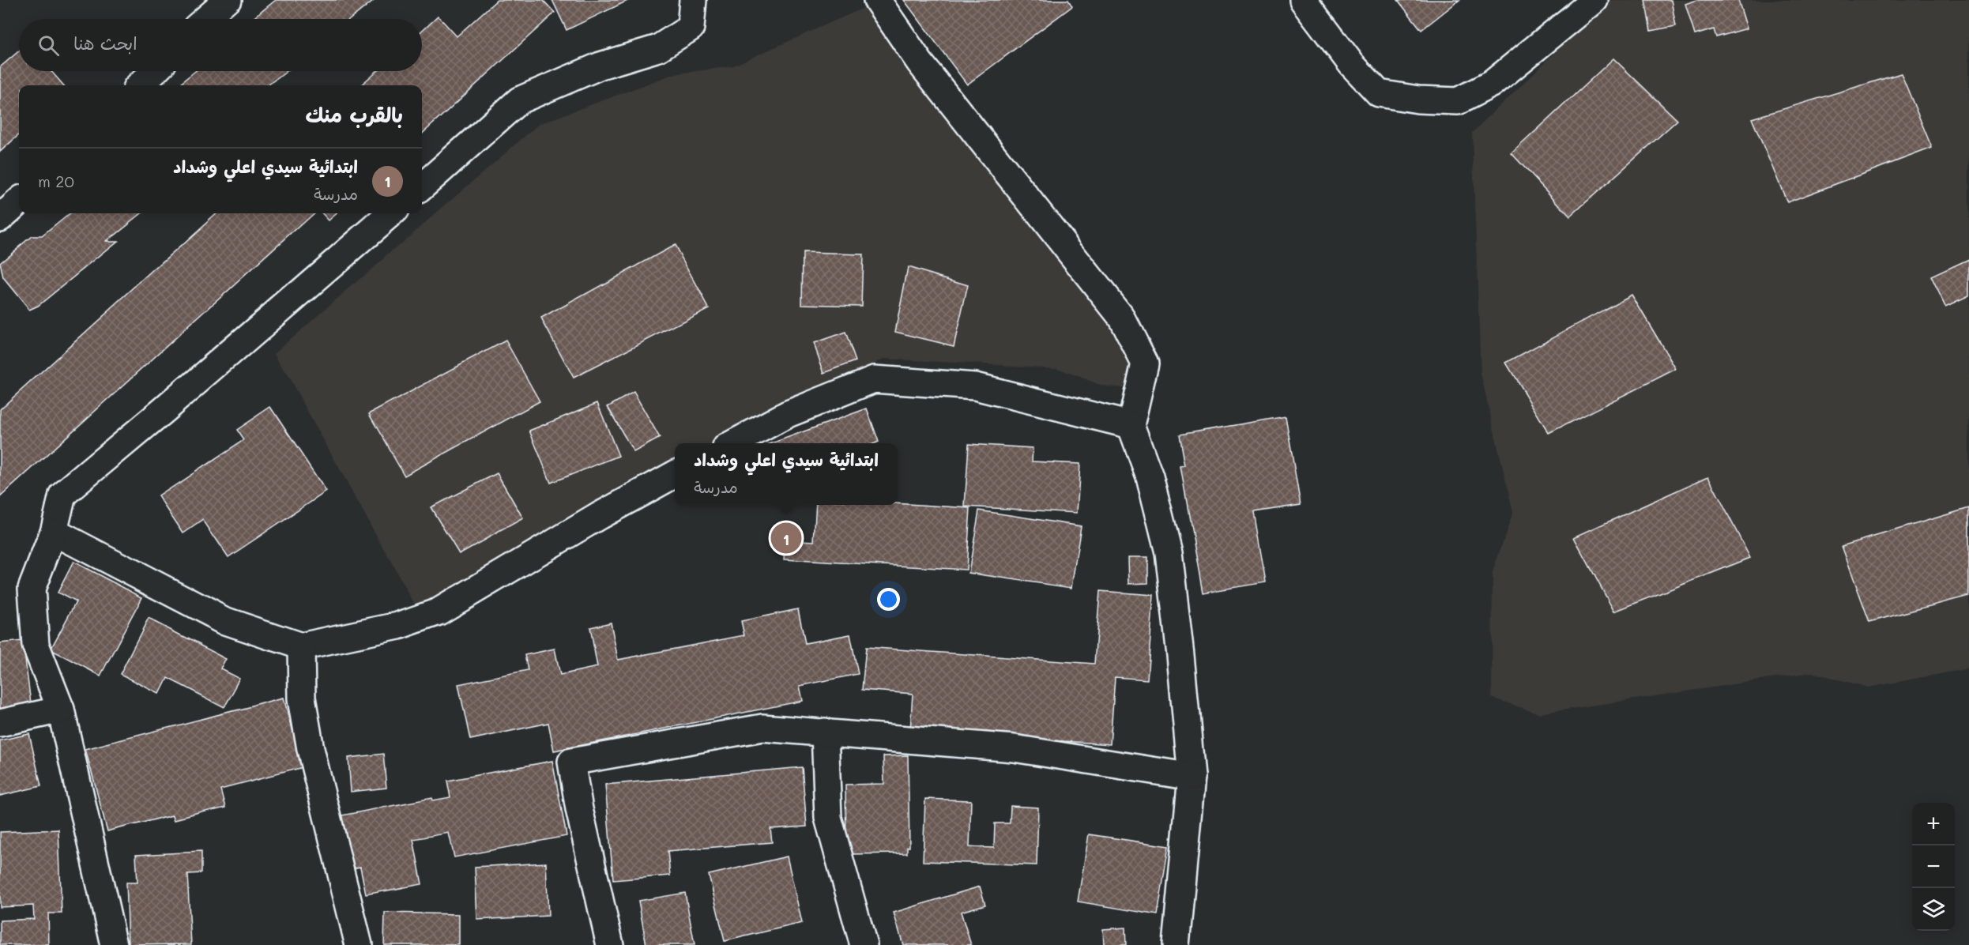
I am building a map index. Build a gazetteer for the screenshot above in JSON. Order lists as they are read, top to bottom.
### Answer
{
  "page": {
    "search": "ابحث هنا",
    "heading": "بالقرب منك",
    "list": [
      {
        "mark": "1",
        "name": "ابتدائية سيدي اعلي وشداد",
        "note": "مدرسة",
        "value": "20 m"
      }
    ],
    "popup": ["ابتدائية سيدي اعلي وشداد", "مدرسة"],
    "pins": "1",
    "map_buttons": ["+", "−"]
  }
}
